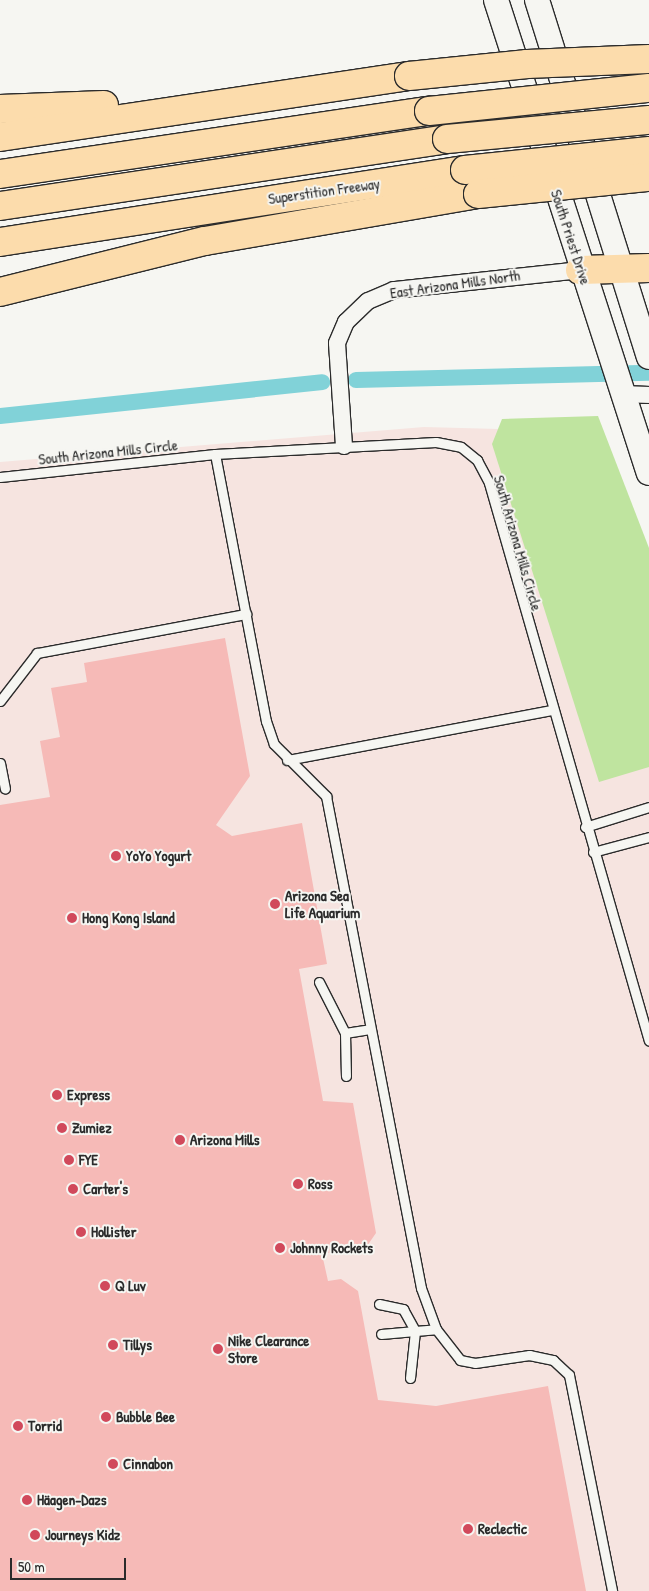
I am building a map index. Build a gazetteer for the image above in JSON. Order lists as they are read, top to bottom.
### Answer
{
  "streets": {
    "highway": ["Superstition Freeway"],
    "main road": ["South Priest Drive"],
    "street": ["East Arizona Mills North"],
    "lane": ["South Arizona Mills Circle"]
  },
  "crossings": [
    ["South Priest Drive", "East Arizona Mills North"],
    ["East Arizona Mills North", "South Arizona Mills Circle"]
  ],
  "places": [
    "YoYo Yogurt",
    "Arizona Sea Life Aquarium",
    "Hong Kong Island",
    "Express",
    "Zumiez",
    "Arizona Mills",
    "FYE",
    "Ross",
    "Carter's",
    "Hollister",
    "Johnny Rockets",
    "Q Luv",
    "Tillys",
    "Nike Clearance Store",
    "Bubble Bee",
    "Torrid",
    "Cinnabon",
    "Häagen-Dazs",
    "Reclectic",
    "Journeys Kidz"
  ],
  "scale_bar": "50 m"
}
